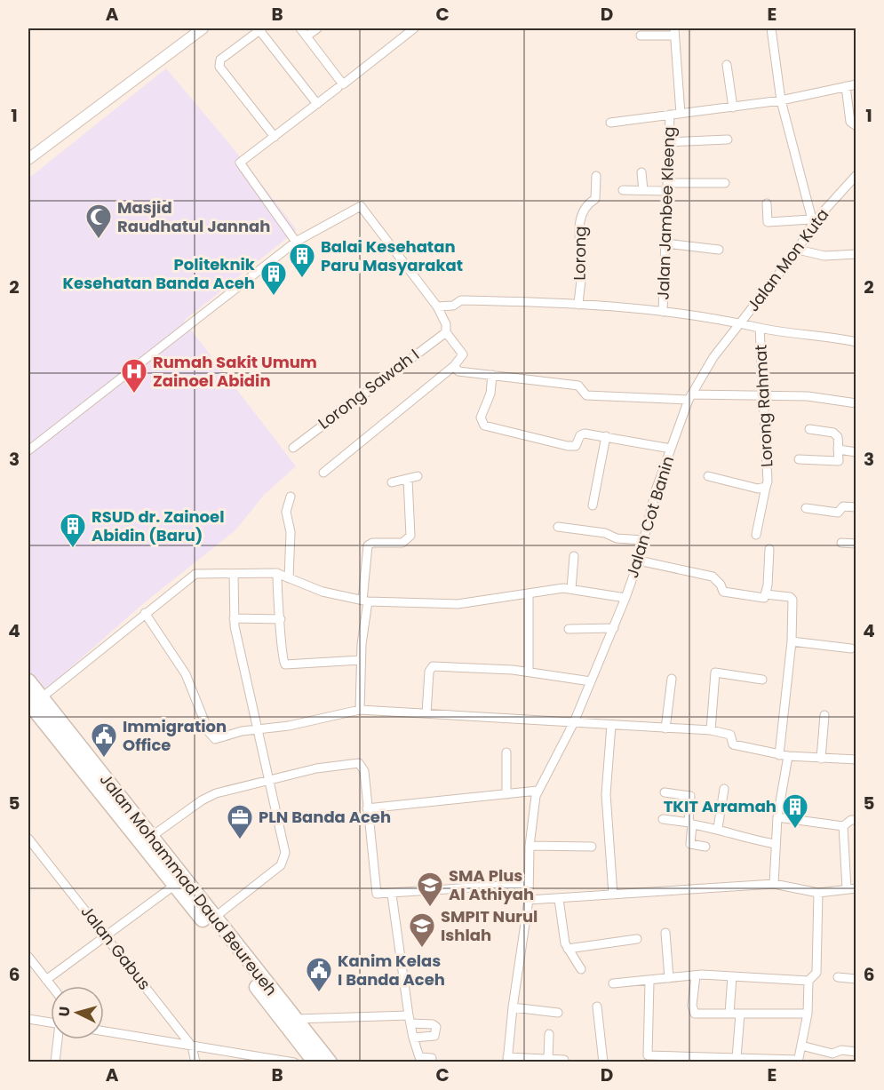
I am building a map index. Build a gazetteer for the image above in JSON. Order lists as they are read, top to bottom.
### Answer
{
  "streets": {
    "highway": ["Jalan Mohammad Daud Beureueh"],
    "street": [
      "Jalan Jambee Kleeng",
      "Lorong",
      "Jalan Mon Kuta",
      "Lorong Sawah I",
      "Lorong Rahmat",
      "Jalan Cot Banin",
      "Jalan Gabus"
    ]
  },
  "crossings": [
    ["Jalan Mon Kuta", "Jalan Cot Banin"]
  ],
  "places": {
    "mosque": ["Masjid Raudhatul Jannah"],
    "building": [
      "Balai Kesehatan Paru Masyarakat",
      "Politeknik Kesehatan Banda Aceh",
      "RSUD dr. Zainoel Abidin (Baru)",
      "TKIT Arramah"
    ],
    "hospital": ["Rumah Sakit Umum Zainoel Abidin"],
    "public building": ["Immigration Office", "Kanim Kelas I Banda Aceh"],
    "office": ["PLN Banda Aceh"],
    "school or university": ["SMA Plus Al Athiyah", "SMPIT Nurul Ishlah"]
  },
  "north": "left",
  "grid": {
    "columns": [
      "A",
      "B",
      "C",
      "D",
      "E"
    ],
    "rows": [
      "1",
      "2",
      "3",
      "4",
      "5",
      "6"
    ]
  }
}
